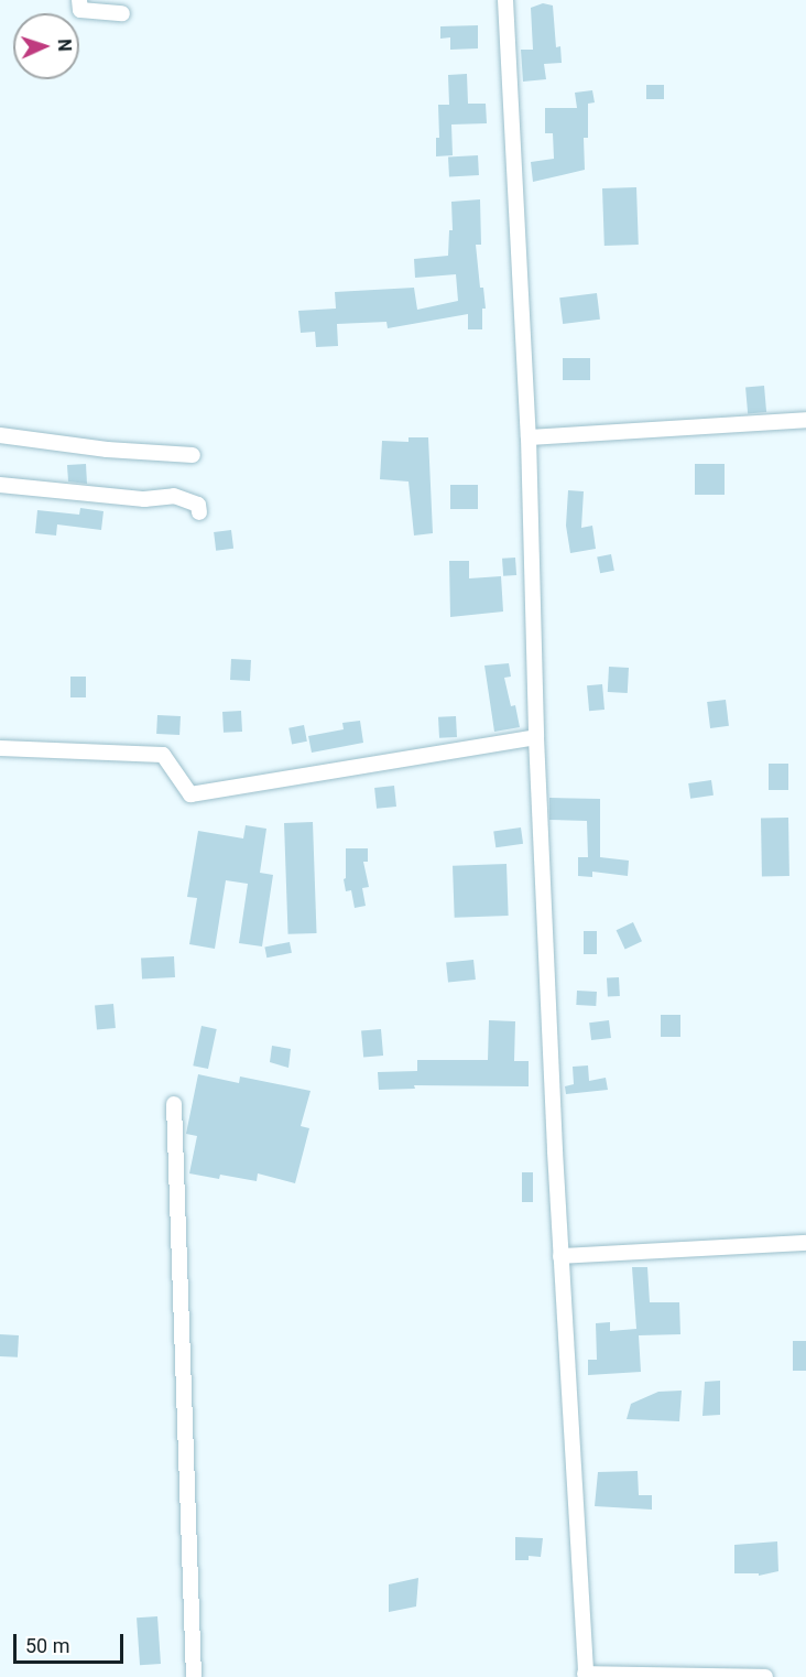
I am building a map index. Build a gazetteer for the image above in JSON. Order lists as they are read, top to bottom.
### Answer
{
  "scale_bar": "50 m",
  "north": "right"
}
